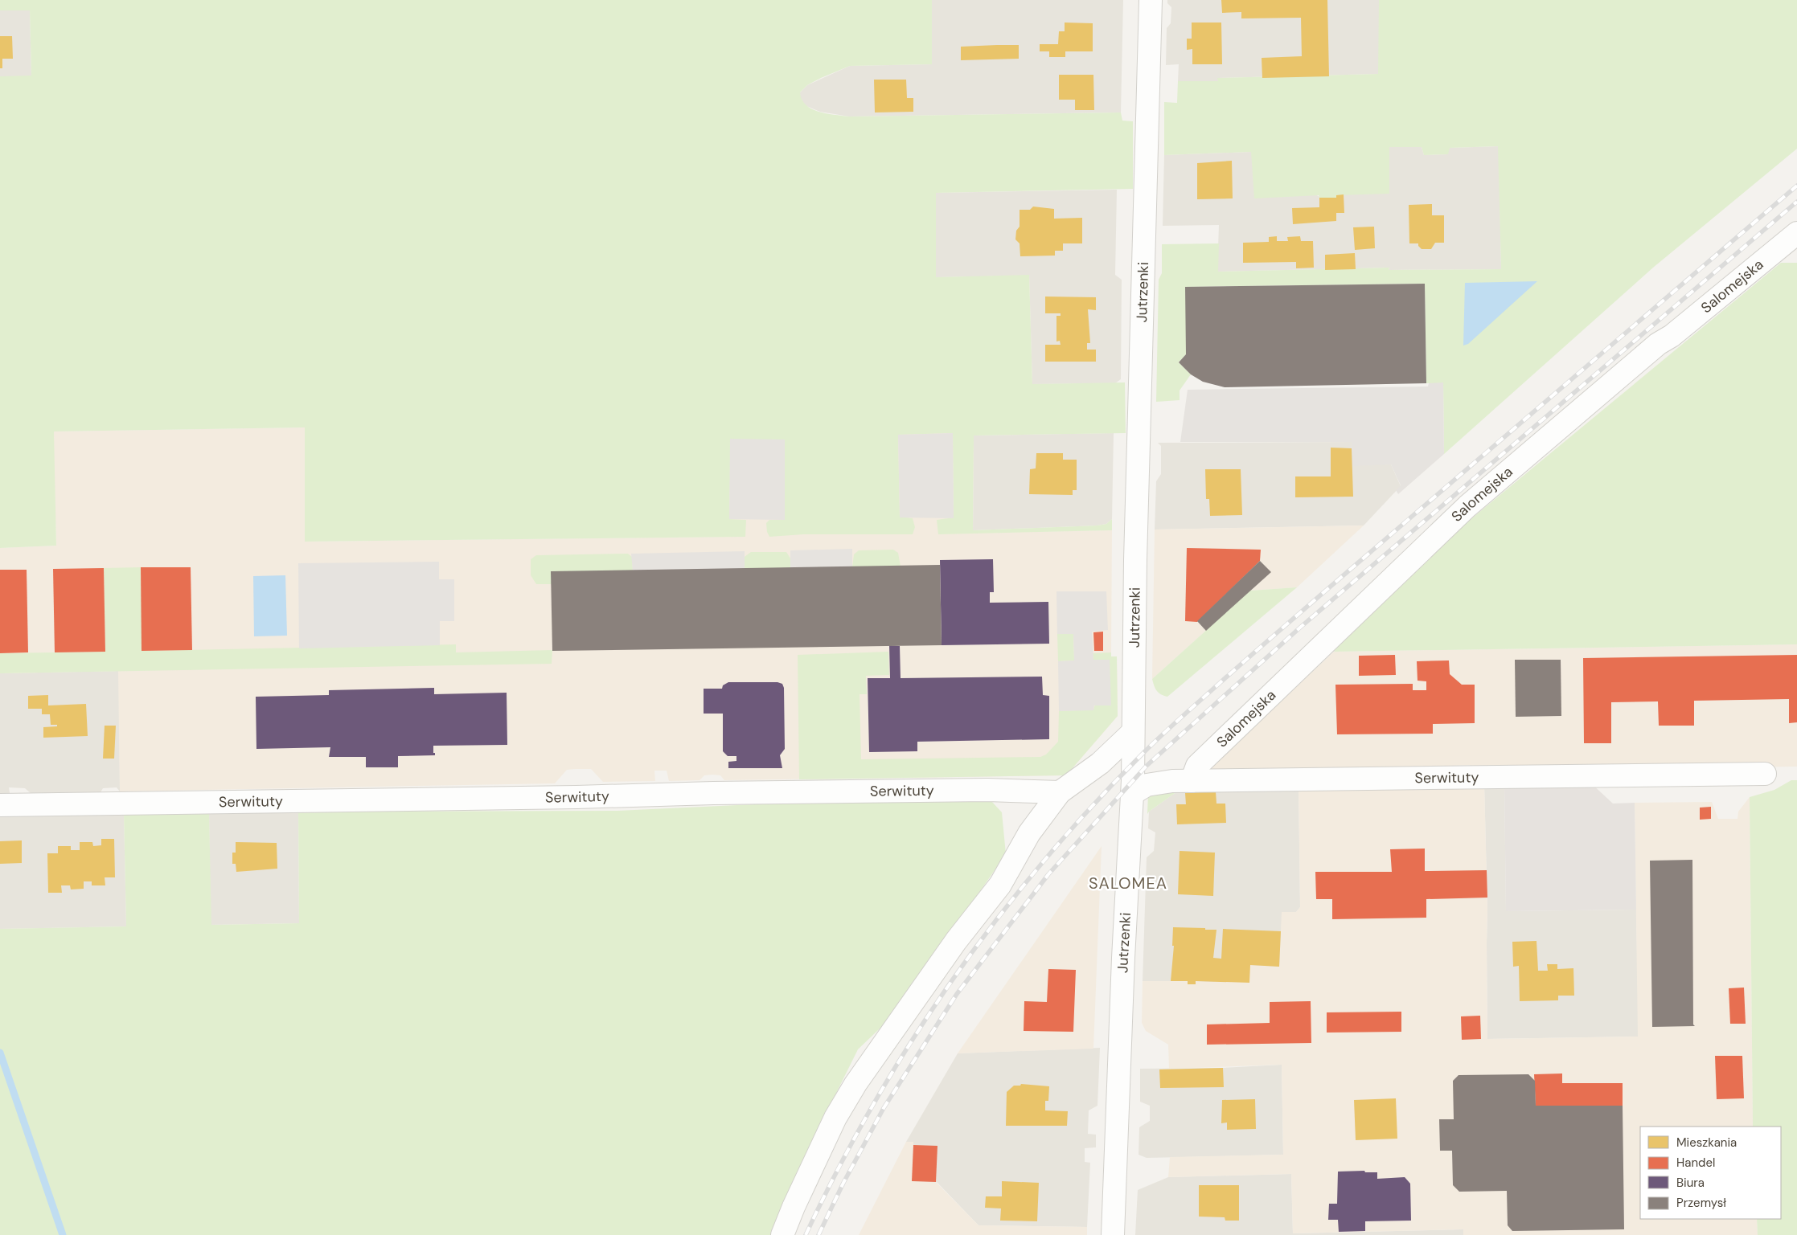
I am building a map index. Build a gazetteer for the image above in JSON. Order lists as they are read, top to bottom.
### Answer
{
  "streets": {
    "street": ["Salomejska", "Jutrzenki", "Serwituty"]
  },
  "crossings": [
    ["Salomejska", "Serwituty"],
    ["Jutrzenki", "Serwituty"]
  ],
  "districts": ["SALOMEA"],
  "legend": [
    "Mieszkania",
    "Handel",
    "Biura",
    "Przemysł"
  ]
}
